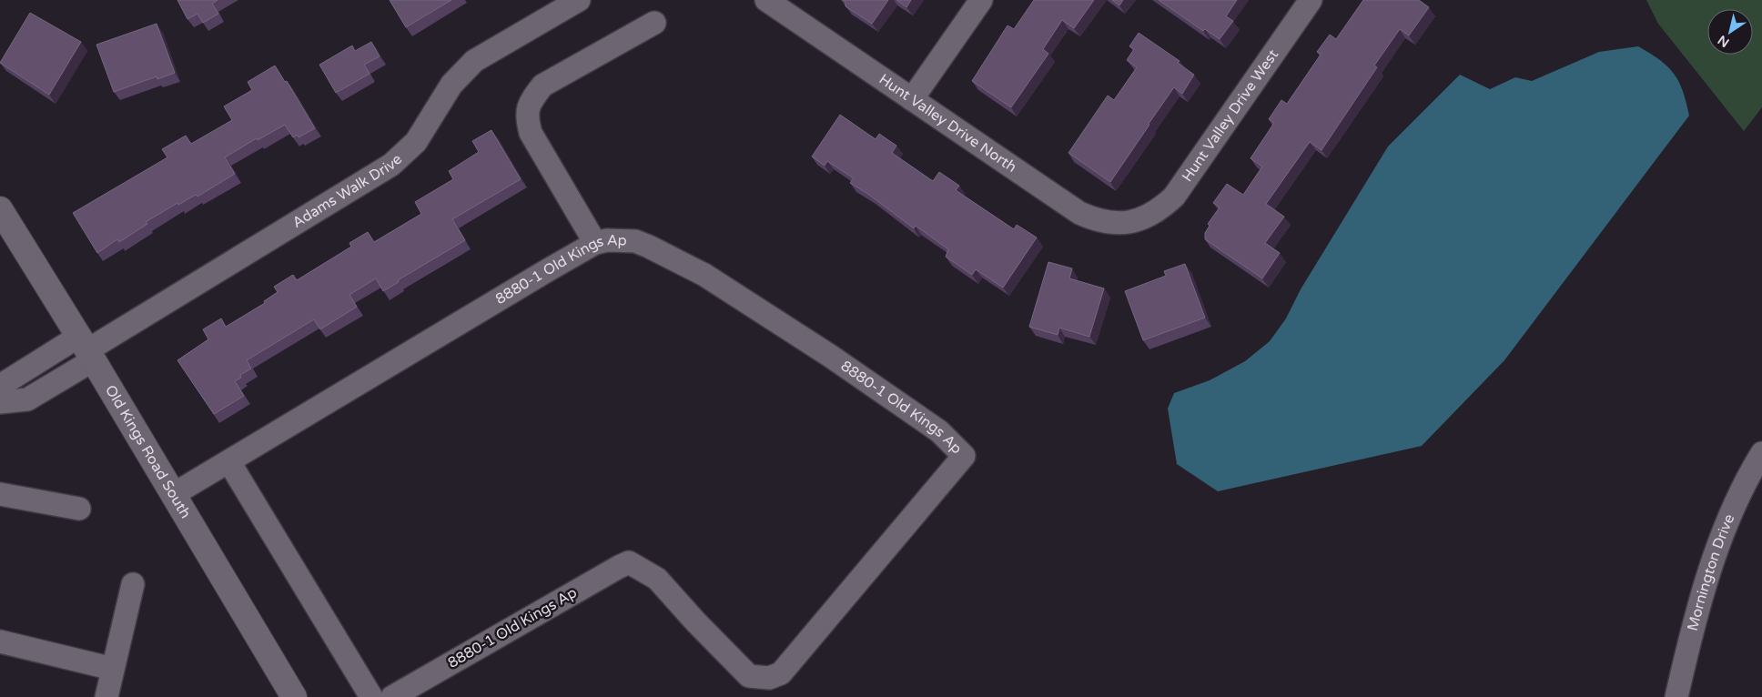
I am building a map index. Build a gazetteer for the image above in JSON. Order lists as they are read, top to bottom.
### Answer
{
  "streets": {
    "street": [
      "Hunt Valley Drive West",
      "Hunt Valley Drive North",
      "Adams Walk Drive",
      "8880-1 Old Kings Ap",
      "Old Kings Road South",
      "Mornington Drive"
    ]
  },
  "crossings": [
    ["Hunt Valley Drive West", "Hunt Valley Drive North"],
    ["Adams Walk Drive", "Old Kings Road South"],
    ["8880-1 Old Kings Ap", "Old Kings Road South"]
  ],
  "north": "bottom left"
}
